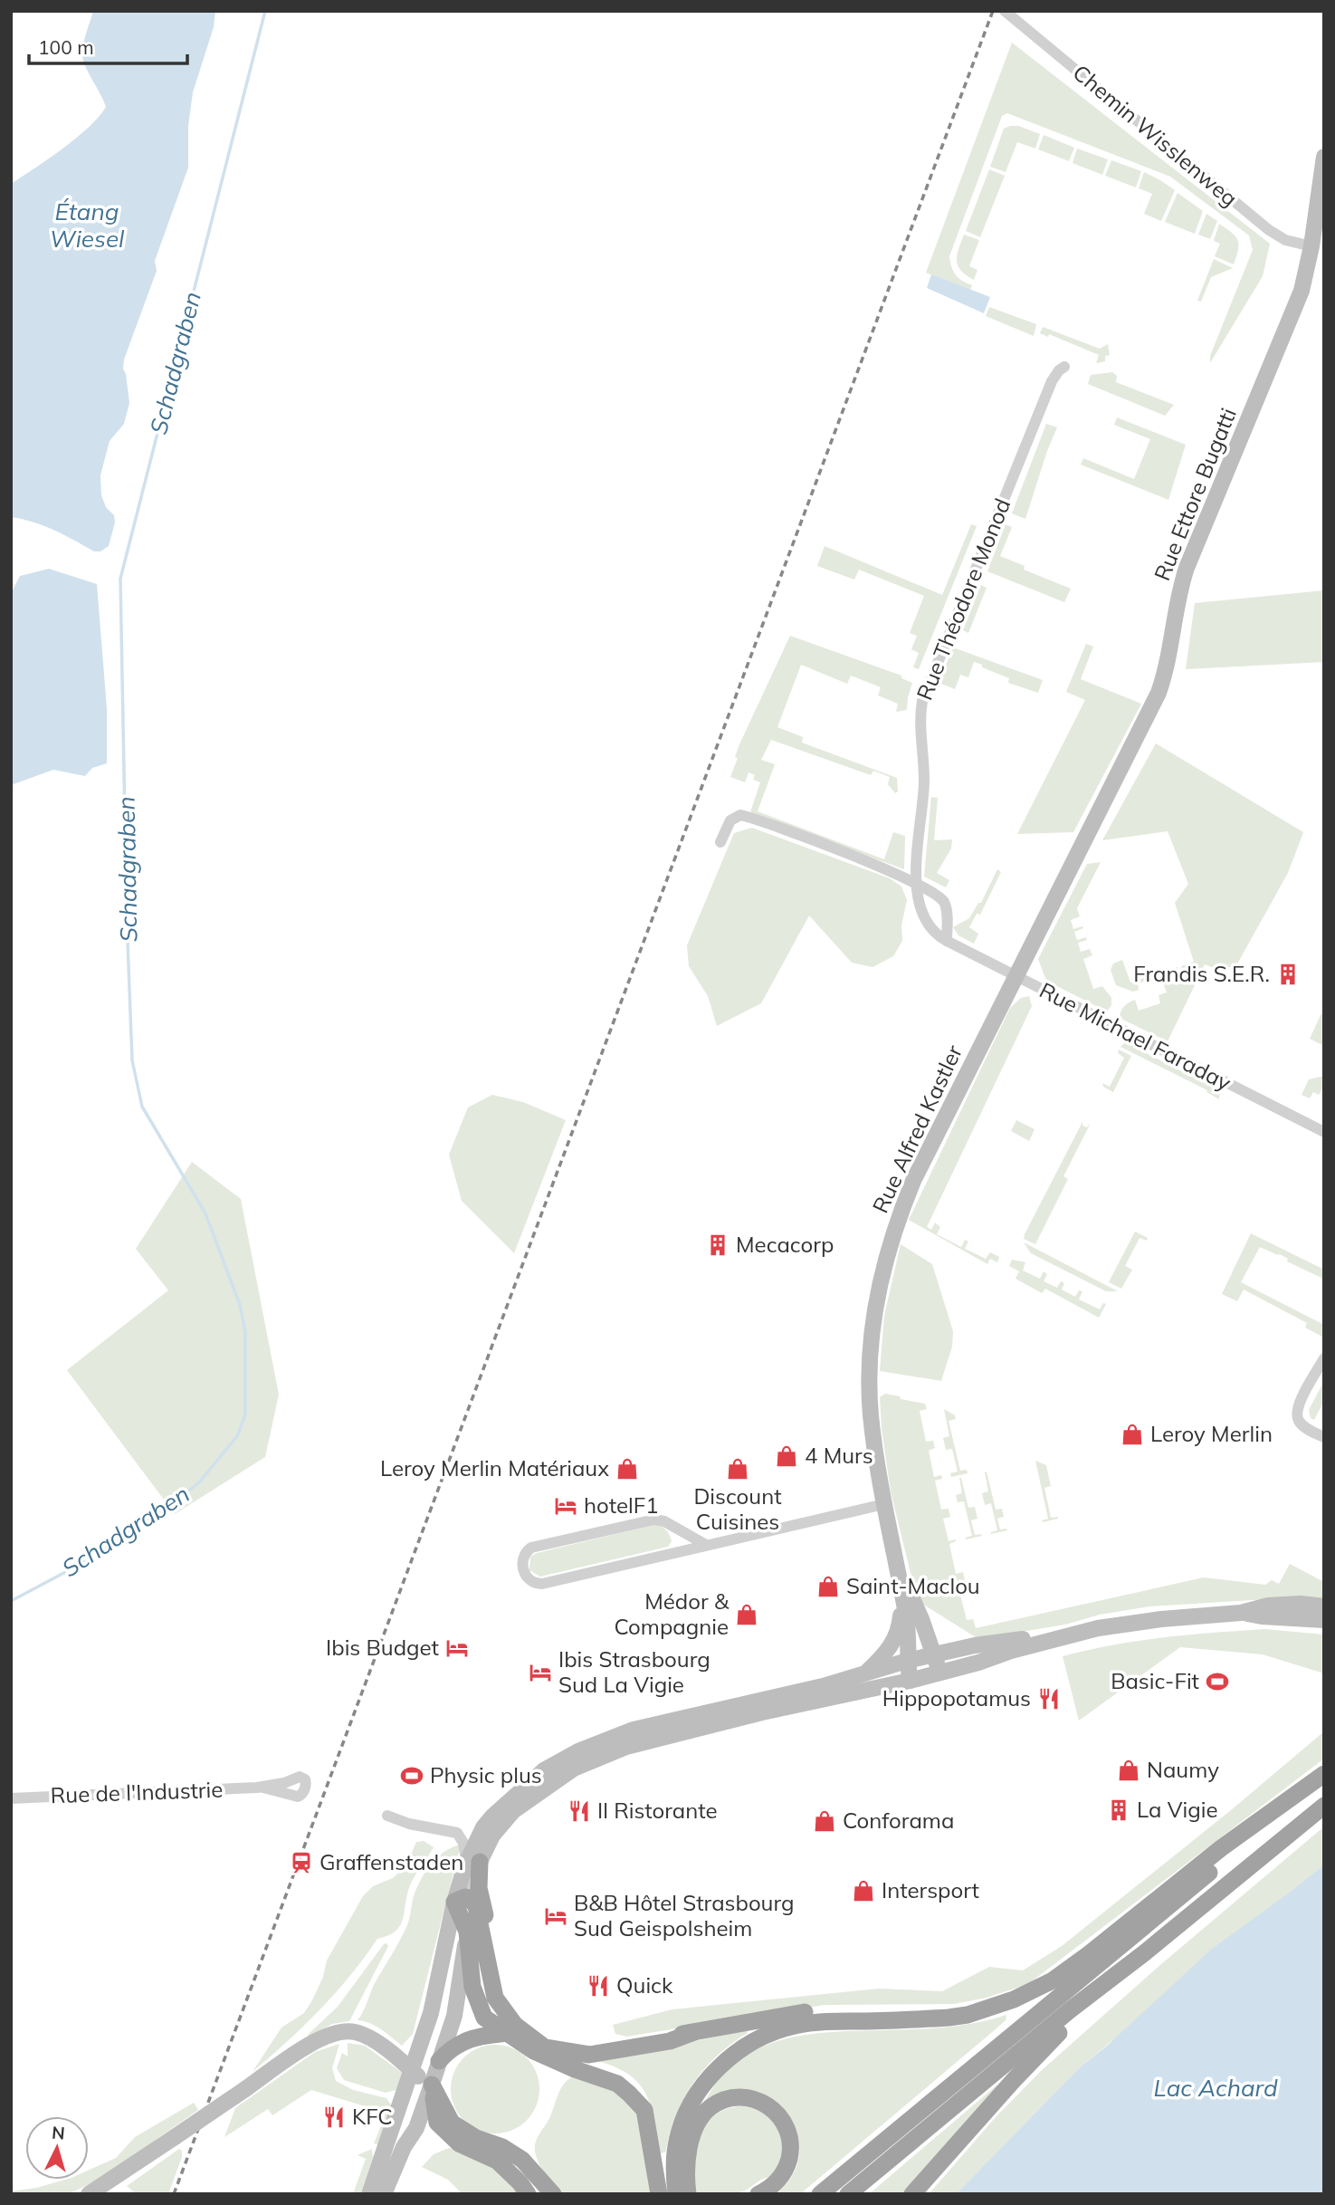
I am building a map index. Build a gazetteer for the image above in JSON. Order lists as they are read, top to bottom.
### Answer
{
  "streets": {
    "main road": ["Rue Ettore Bugatti", "Rue Alfred Kastler"],
    "street": [
      "Chemin Wisslenweg",
      "Rue Théodore Monod",
      "Rue Michael Faraday",
      "Rue de l'Industrie"
    ]
  },
  "crossings": [
    ["Chemin Wisslenweg", "Rue Ettore Bugatti"],
    ["Rue Ettore Bugatti", "Rue Michael Faraday"],
    ["Rue Ettore Bugatti", "Rue Alfred Kastler"],
    ["Rue Théodore Monod", "Rue Michael Faraday"],
    ["Rue Michael Faraday", "Rue Alfred Kastler"]
  ],
  "water": ["Étang Wiesel", "Schadgraben", "Lac Achard"],
  "places": {
    "building": ["Frandis S.E.R.", "Mecacorp", "La Vigie"],
    "shop": [
      "Leroy Merlin",
      "4 Murs",
      "Leroy Merlin Matériaux",
      "Discount Cuisines",
      "Saint-Maclou",
      "Médor & Compagnie",
      "Naumy",
      "Conforama",
      "Intersport"
    ],
    "hotel": [
      "hotelF1",
      "Ibis Budget",
      "Ibis Strasbourg Sud La Vigie",
      "B&B Hôtel Strasbourg Sud Geispolsheim"
    ],
    "sports": ["Basic-Fit", "Physic plus"],
    "restaurant": [
      "Hippopotamus",
      "Il Ristorante",
      "Quick",
      "KFC"
    ],
    "station": ["Graffenstaden"]
  },
  "scale_bar": "100 m",
  "north": "top"
}
